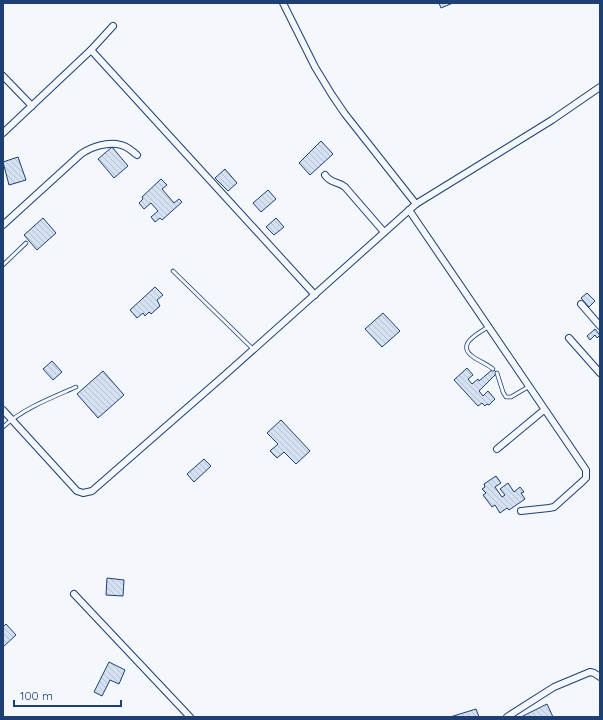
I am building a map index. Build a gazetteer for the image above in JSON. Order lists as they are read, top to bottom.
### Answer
{
  "scale_bar": "100 m"
}
